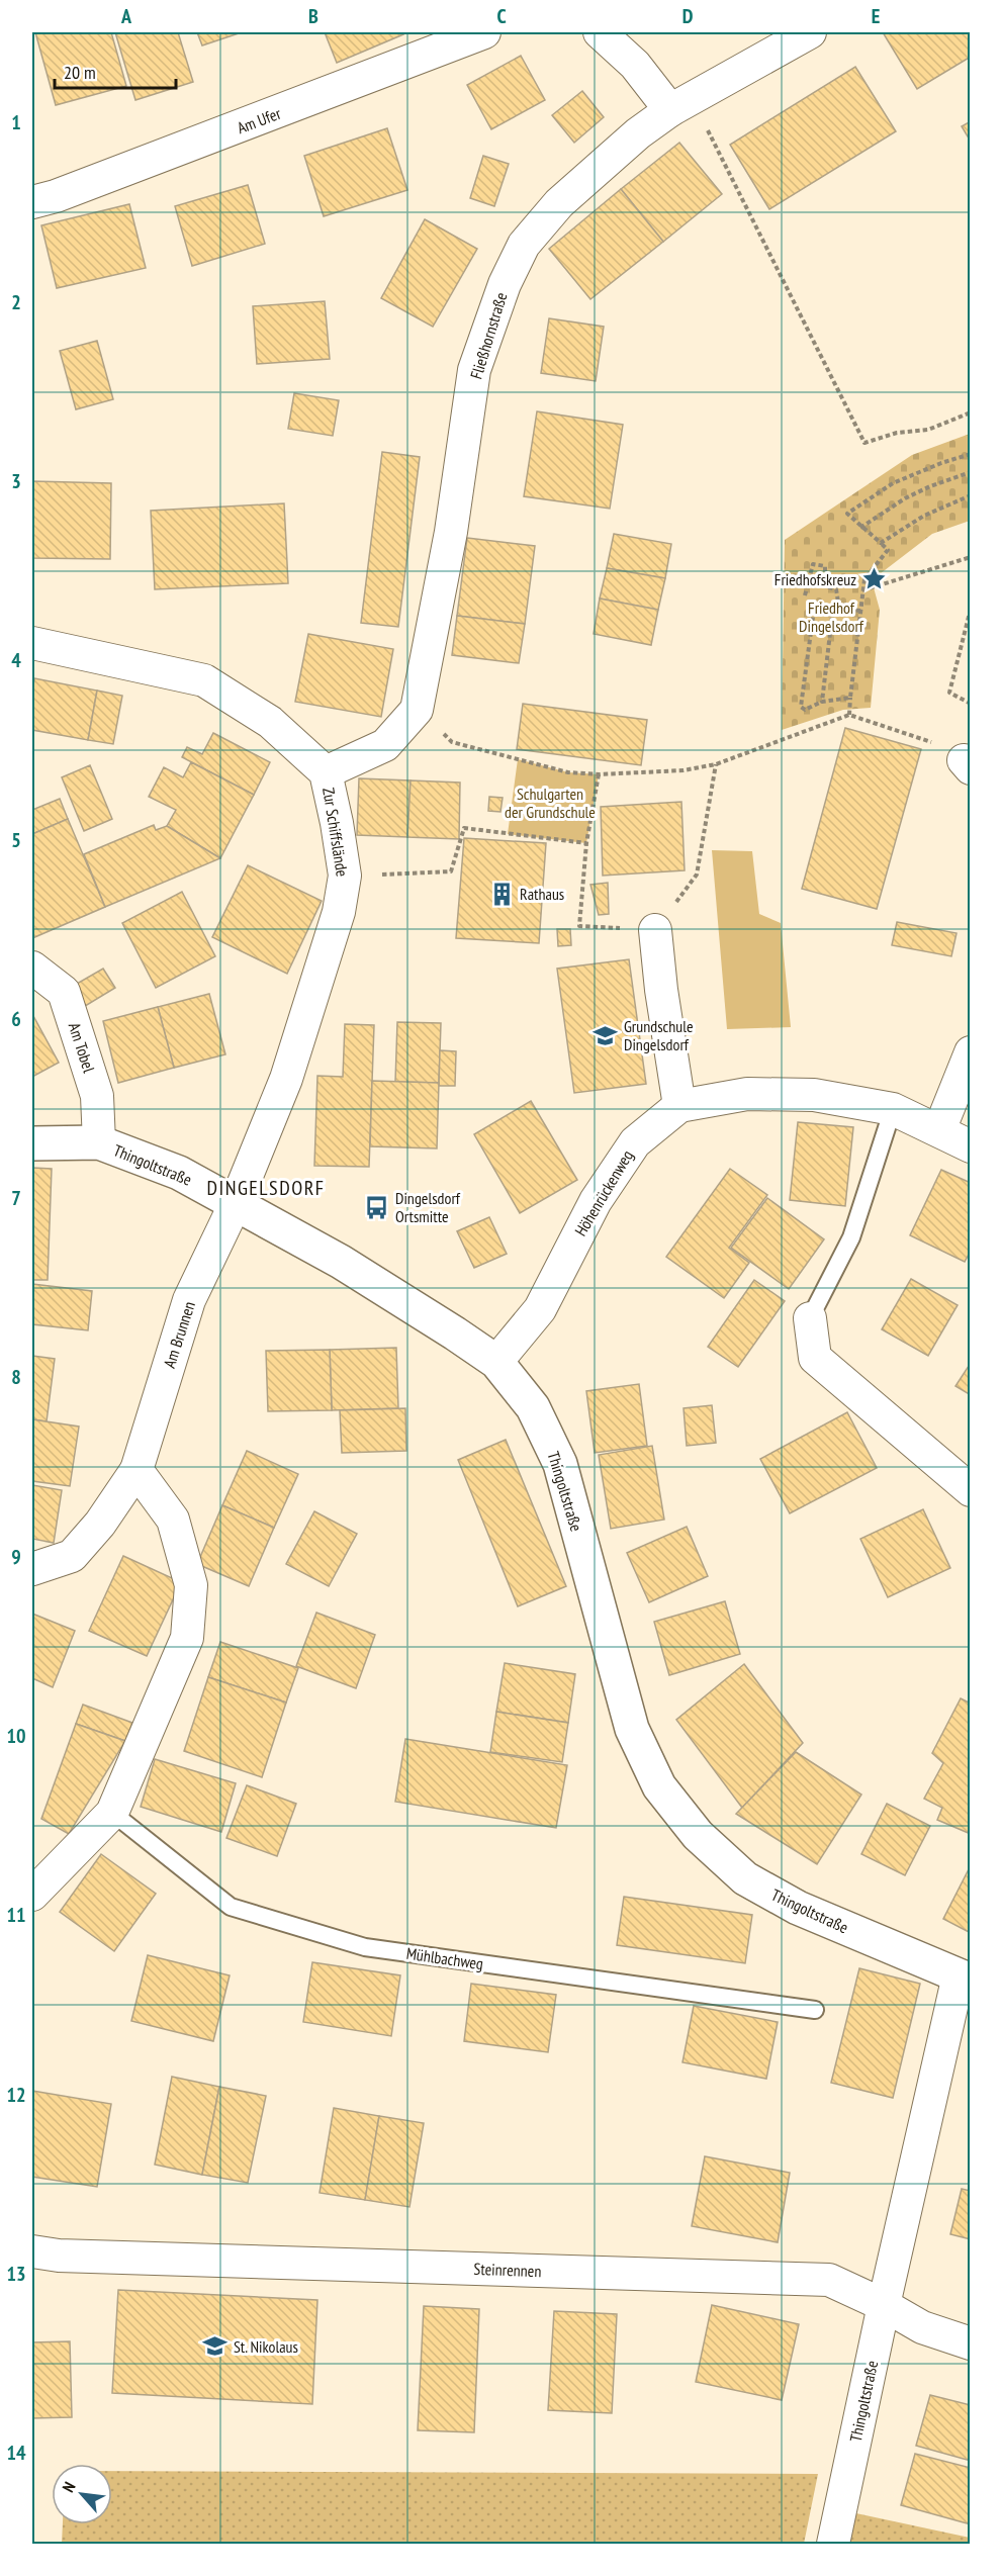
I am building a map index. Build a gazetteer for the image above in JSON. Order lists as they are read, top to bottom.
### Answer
{
  "streets": {
    "main road": ["Thingoltstraße"],
    "street": [
      "Am Ufer",
      "Fließhornstraße",
      "Zur Schiffslände",
      "Am Tobel",
      "Höhenrückenweg",
      "Am Brunnen",
      "Steinrennen"
    ],
    "lane": ["Mühlbachweg"]
  },
  "crossings": [
    ["Zur Schiffslände", "Thingoltstraße"],
    ["Zur Schiffslände", "Am Brunnen"],
    ["Am Tobel", "Thingoltstraße"],
    ["Thingoltstraße", "Höhenrückenweg"],
    ["Thingoltstraße", "Am Brunnen"],
    ["Thingoltstraße", "Steinrennen"]
  ],
  "districts": ["DINGELSDORF"],
  "parks": ["Friedhof Dingelsdorf", "Schulgarten der Grundschule"],
  "places": {
    "place": ["Friedhofskreuz"],
    "building": ["Rathaus"],
    "school or university": ["Grundschule Dingelsdorf", "St. Nikolaus"],
    "bus stop": ["Dingelsdorf Ortsmitte"]
  },
  "scale_bar": "20 m",
  "north": "top left",
  "grid": {
    "columns": [
      "A",
      "B",
      "C",
      "D",
      "E"
    ],
    "rows": [
      "1",
      "2",
      "3",
      "4",
      "5",
      "6",
      "7",
      "8",
      "9",
      "10",
      "11",
      "12",
      "13",
      "14"
    ]
  }
}
